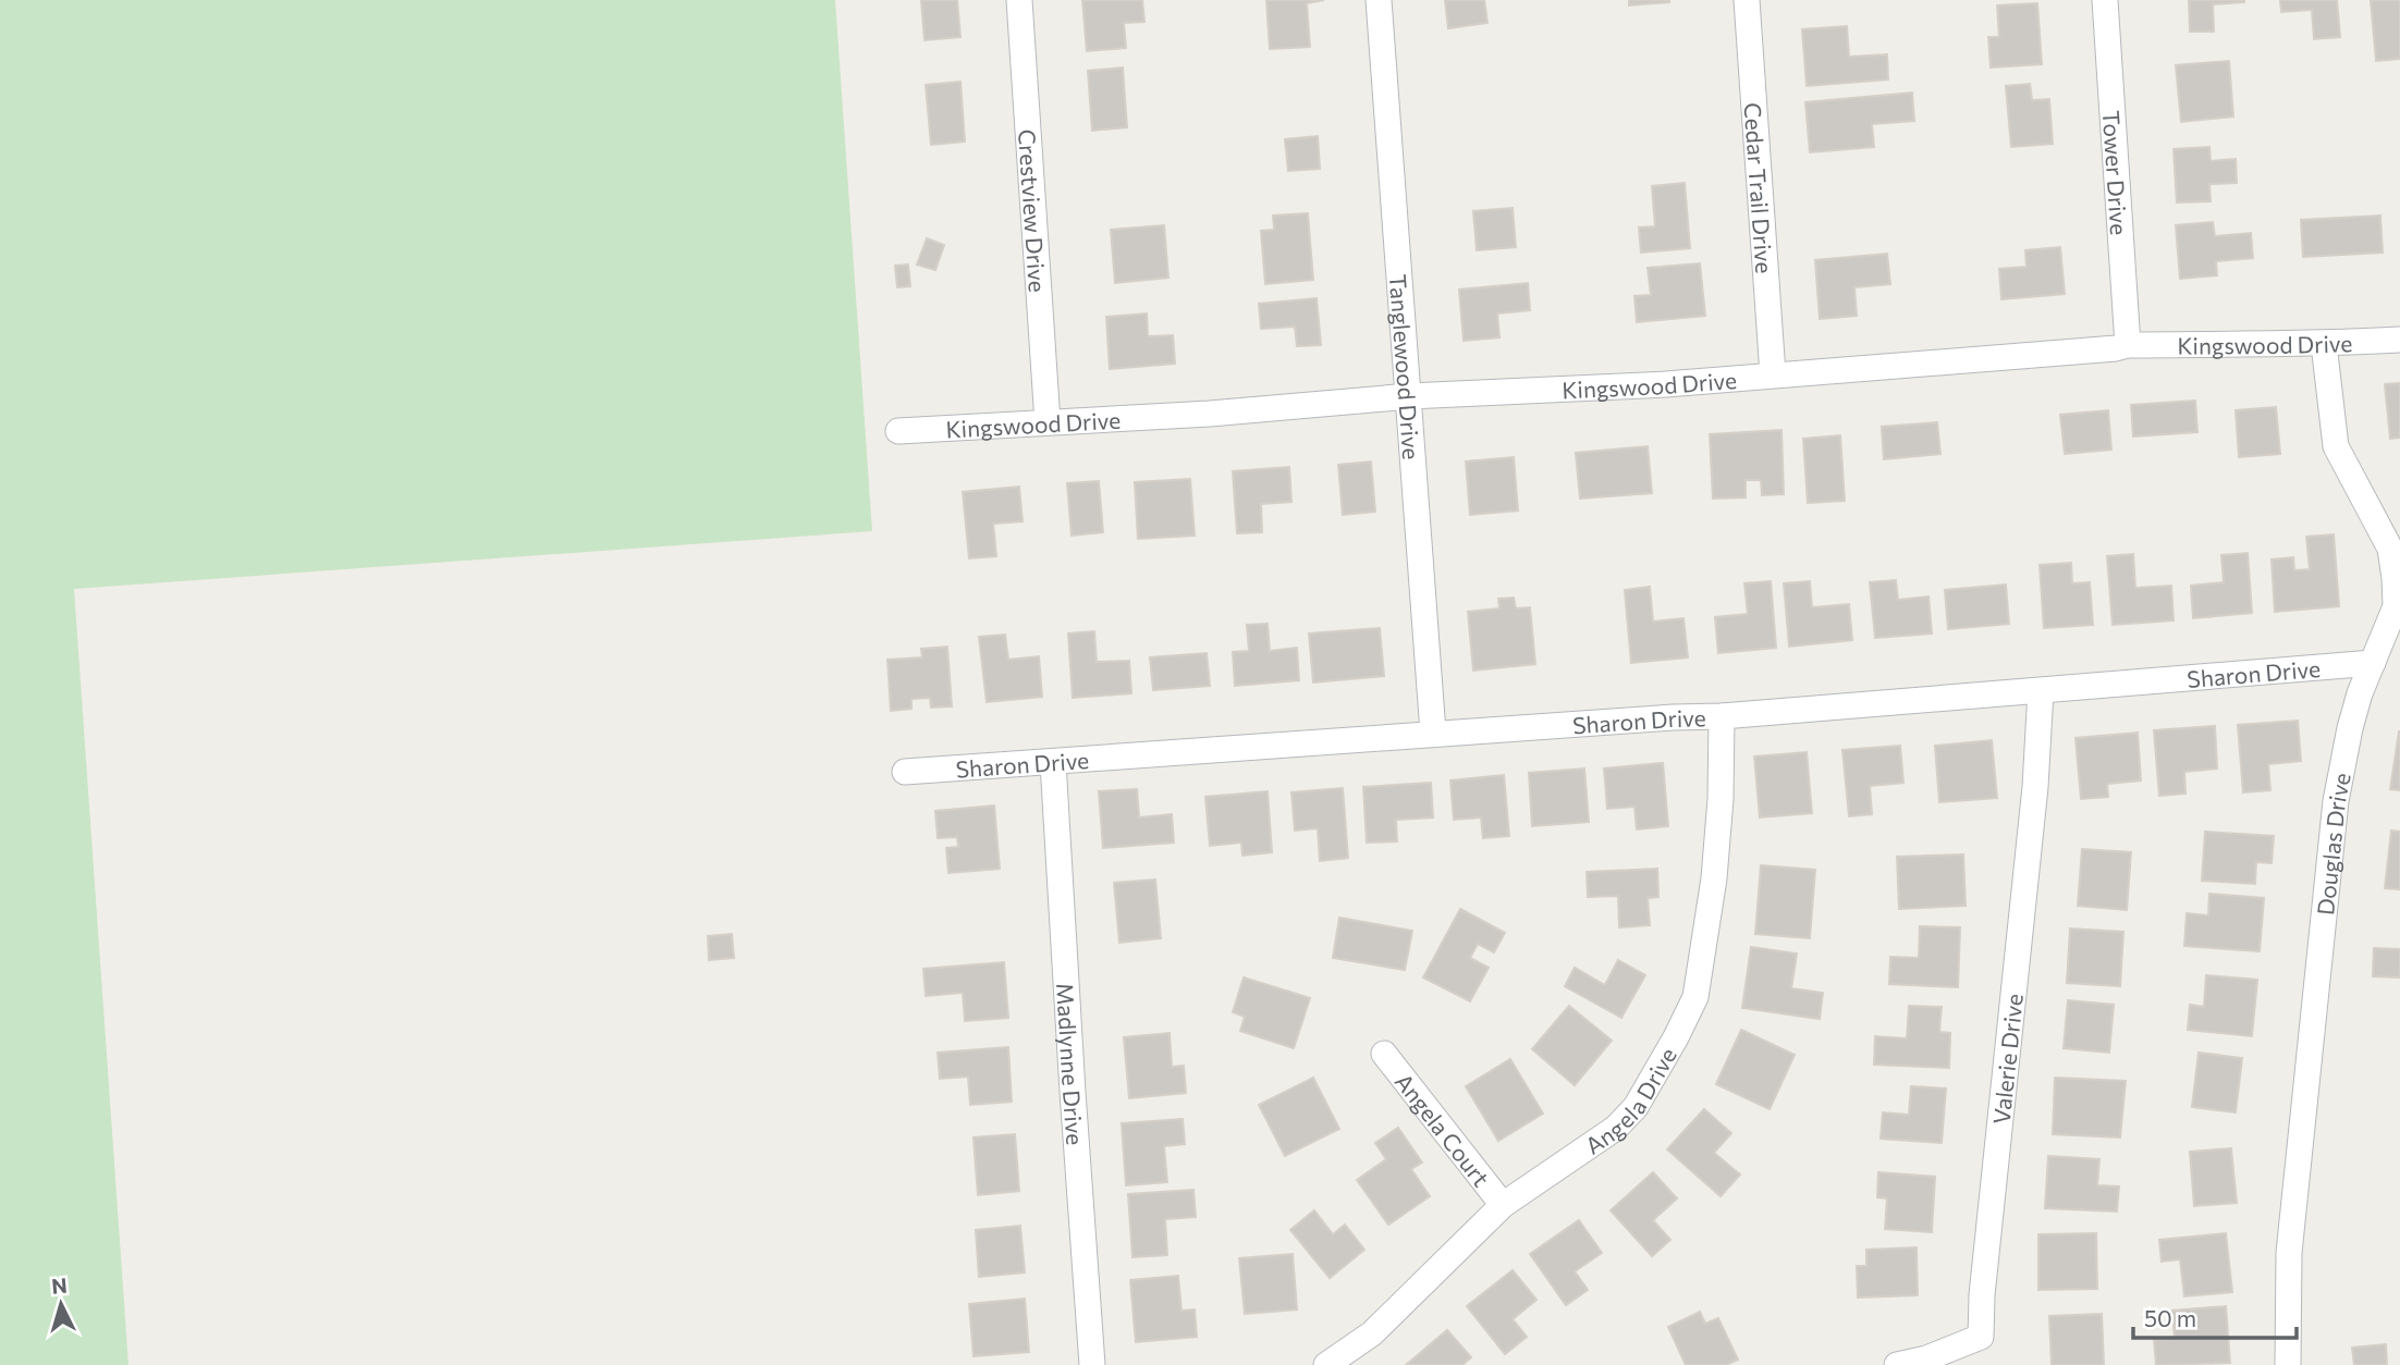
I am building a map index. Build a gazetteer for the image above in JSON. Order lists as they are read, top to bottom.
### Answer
{
  "streets": {
    "street": [
      "Tower Drive",
      "Cedar Trail Drive",
      "Crestview Drive",
      "Kingswood Drive",
      "Tanglewood Drive",
      "Sharon Drive",
      "Douglas Drive",
      "Valerie Drive",
      "Madlynne Drive",
      "Angela Drive",
      "Angela Court"
    ]
  },
  "crossings": [
    ["Tower Drive", "Kingswood Drive"],
    ["Cedar Trail Drive", "Kingswood Drive"],
    ["Crestview Drive", "Kingswood Drive"],
    ["Kingswood Drive", "Tanglewood Drive"],
    ["Kingswood Drive", "Douglas Drive"],
    ["Tanglewood Drive", "Sharon Drive"],
    ["Sharon Drive", "Douglas Drive"],
    ["Sharon Drive", "Valerie Drive"],
    ["Sharon Drive", "Madlynne Drive"],
    ["Sharon Drive", "Angela Drive"],
    ["Angela Drive", "Angela Court"]
  ],
  "scale_bar": "50 m",
  "north": "top"
}
